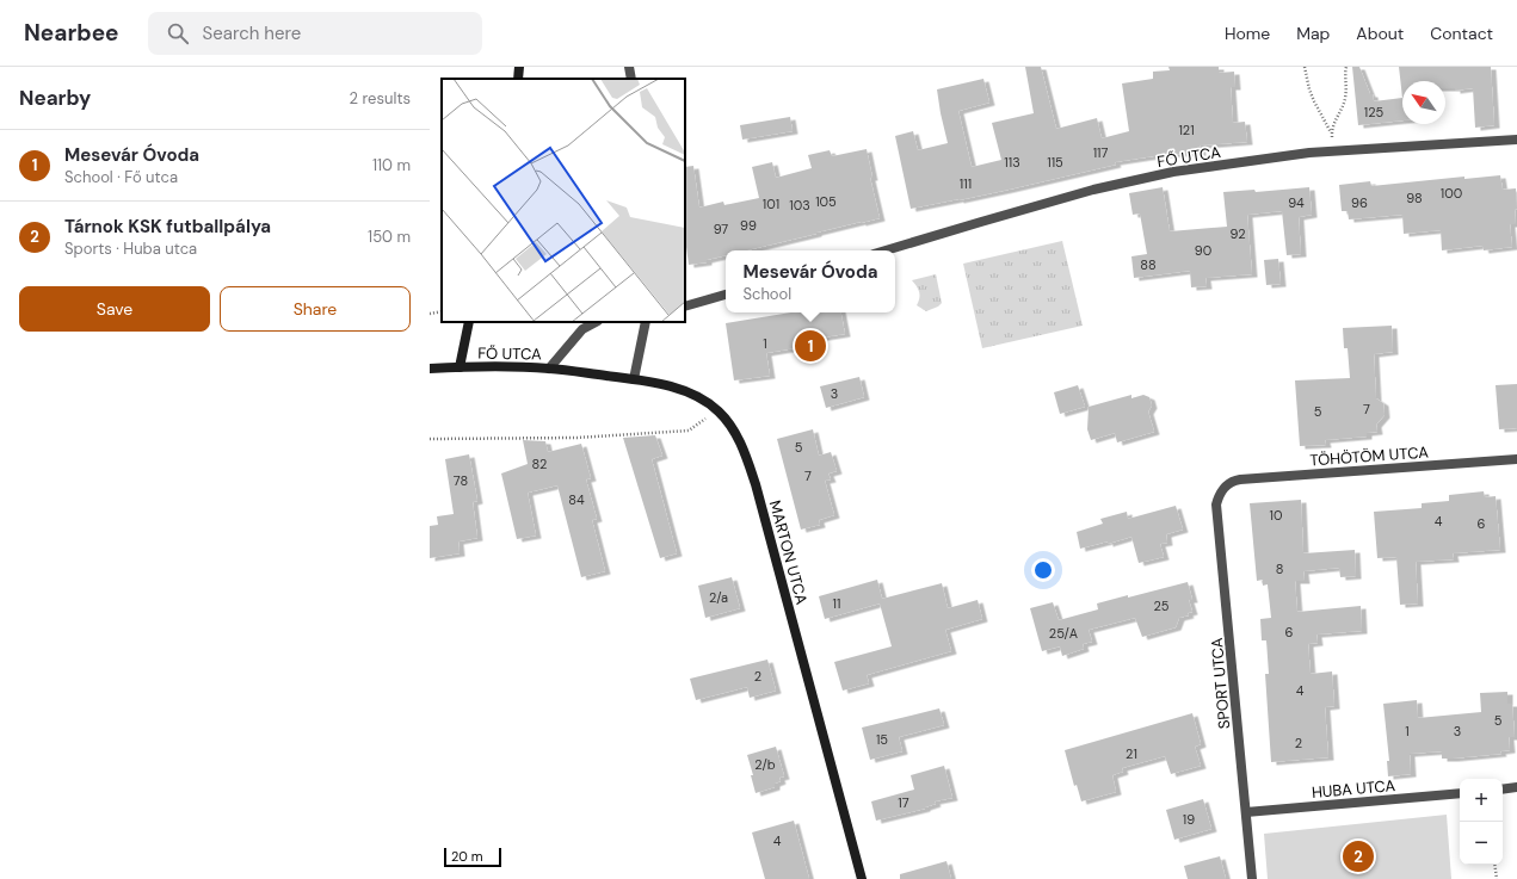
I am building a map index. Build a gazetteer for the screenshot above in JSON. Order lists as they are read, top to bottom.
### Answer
{
  "streets": {
    "street": [
      "FŐ UTCA",
      "TÖHÖTÖM UTCA",
      "MARTON UTCA",
      "SPORT UTCA",
      "HUBA UTCA"
    ]
  },
  "crossings": [
    ["FŐ UTCA", "MARTON UTCA"],
    ["TÖHÖTÖM UTCA", "SPORT UTCA"],
    ["SPORT UTCA", "HUBA UTCA"]
  ],
  "house_numbers": [
    "125",
    "121",
    "117",
    "113",
    "115",
    "111",
    "100",
    "98",
    "105",
    "94",
    "96",
    "101",
    "103",
    "99",
    "97",
    "92",
    "90",
    "88",
    "1",
    "3",
    "7",
    "5",
    "5",
    "82",
    "7",
    "78",
    "84",
    "10",
    "4",
    "6",
    "8",
    "2/a",
    "11",
    "25",
    "6",
    "25/A",
    "2",
    "4",
    "5",
    "1",
    "3",
    "15",
    "2",
    "21",
    "2/b",
    "17",
    "19",
    "4"
  ],
  "scale_bar": "20 m",
  "north": "top left",
  "page": {
    "header": "Nearbee",
    "search": "Search here",
    "nav": [
      "Home",
      "Map",
      "About",
      "Contact"
    ],
    "heading": ["Nearby", "2 results"],
    "list": [
      {
        "mark": "1",
        "name": "Mesevár Óvoda",
        "note": "School · Fő utca",
        "value": "110 m"
      },
      {
        "mark": "2",
        "name": "Tárnok KSK futballpálya",
        "note": "Sports · Huba utca",
        "value": "150 m"
      }
    ],
    "popup": ["Mesevár Óvoda", "School"],
    "buttons": ["Save", "Share"],
    "pins": ["1", "2"],
    "map_buttons": ["+", "−"],
    "scale": "20 m"
  }
}
